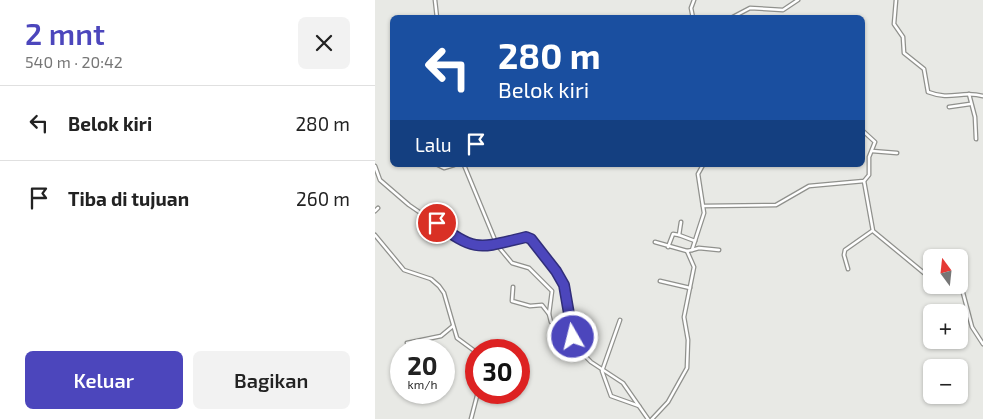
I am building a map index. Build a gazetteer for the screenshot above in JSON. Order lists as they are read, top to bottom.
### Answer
{
  "north": "top",
  "page": {
    "heading": ["2 mnt", "540 m · 20:42"],
    "turn": ["280 m", "Belok kiri"],
    "list": [
      {
        "name": "Belok kiri",
        "value": "280 m"
      },
      {
        "name": "Tiba di tujuan",
        "value": "260 m"
      }
    ],
    "then": "Lalu",
    "map_buttons": ["+", "−"],
    "speed": "20 km/h",
    "limit": "30",
    "buttons": ["Keluar", "Bagikan"]
  }
}
